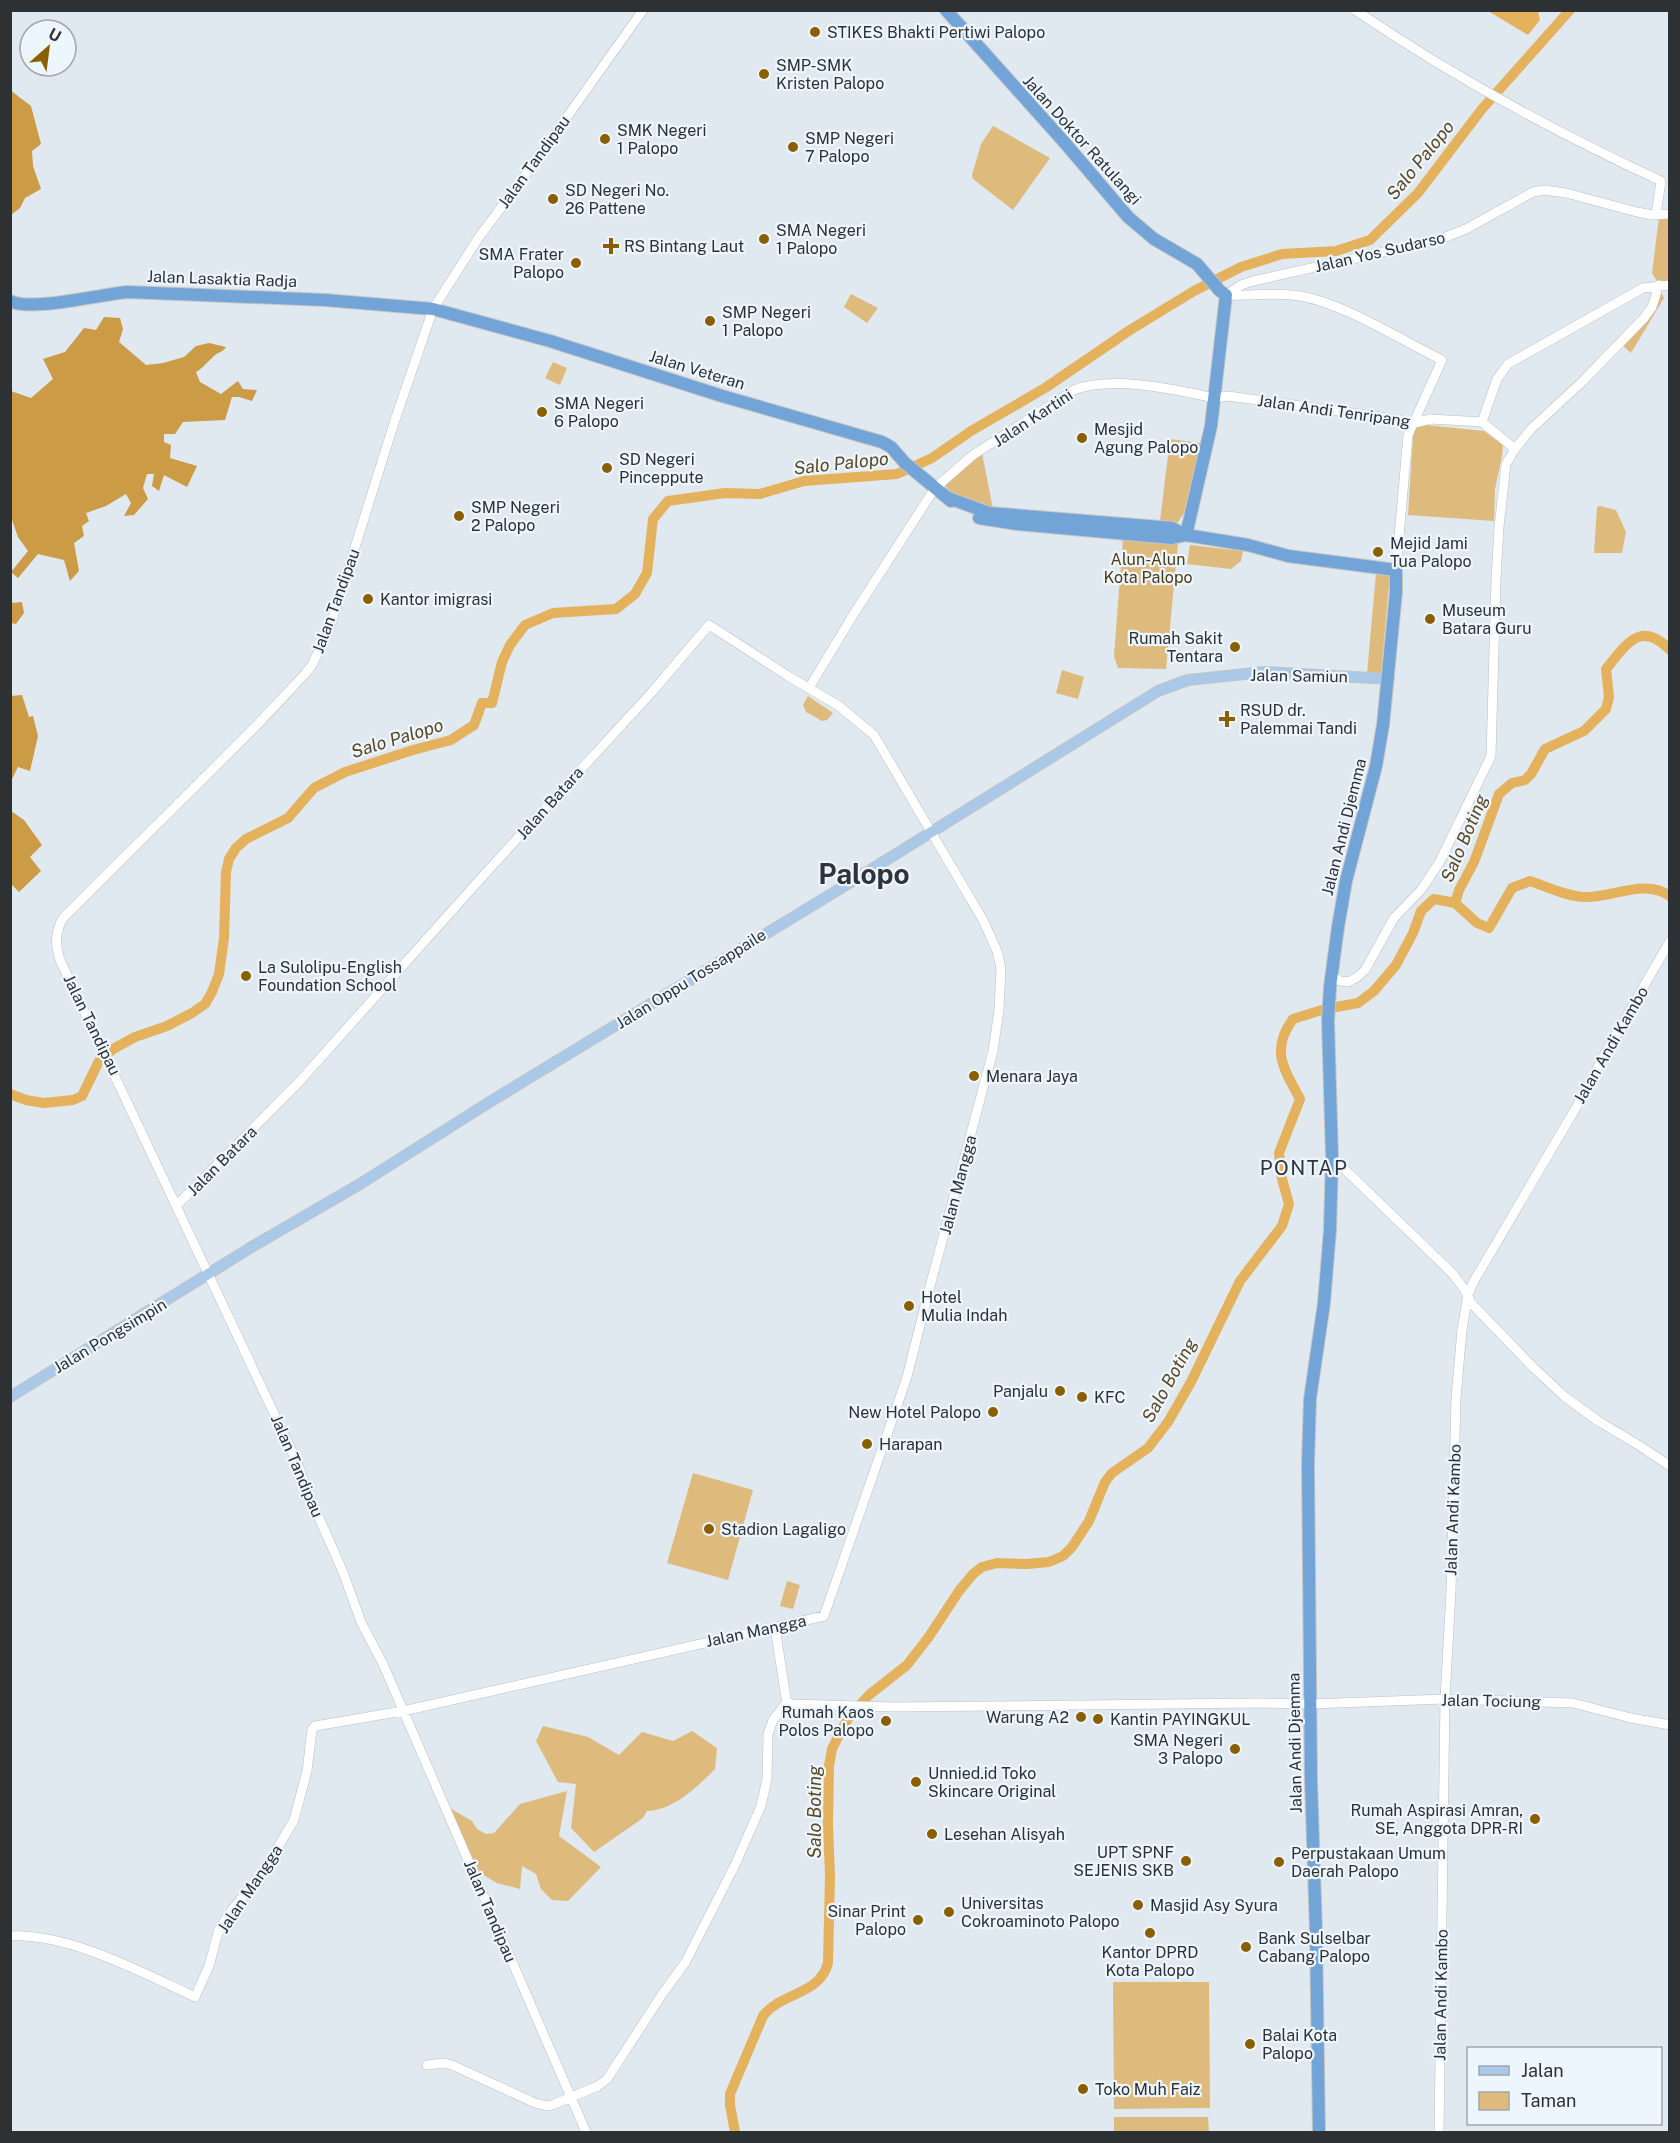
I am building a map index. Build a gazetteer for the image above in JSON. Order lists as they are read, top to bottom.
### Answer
{
  "streets": {
    "highway": [
      "Jalan Doktor Ratulangi",
      "Jalan Lasaktia Radja",
      "Jalan Veteran",
      "Jalan Andi Djemma"
    ],
    "main road": ["Jalan Samiun", "Jalan Oppu Tossappaile", "Jalan Pongsimpin"],
    "street": [
      "Jalan Tandipau",
      "Jalan Yos Sudarso",
      "Jalan Andi Tenripang",
      "Jalan Kartini",
      "Jalan Batara",
      "Jalan Andi Kambo",
      "Jalan Mangga",
      "Jalan Tociung"
    ]
  },
  "crossings": [
    ["Jalan Doktor Ratulangi", "Jalan Yos Sudarso"],
    ["Jalan Doktor Ratulangi", "Jalan Andi Djemma"],
    ["Jalan Tandipau", "Jalan Lasaktia Radja"],
    ["Jalan Tandipau", "Jalan Veteran"],
    ["Jalan Tandipau", "Jalan Batara"],
    ["Jalan Tandipau", "Jalan Oppu Tossappaile"],
    ["Jalan Tandipau", "Jalan Mangga"],
    ["Jalan Tandipau", "Jalan Pongsimpin"],
    ["Jalan Yos Sudarso", "Jalan Andi Djemma"],
    ["Jalan Lasaktia Radja", "Jalan Veteran"],
    ["Jalan Veteran", "Jalan Kartini"],
    ["Jalan Veteran", "Jalan Andi Djemma"],
    ["Jalan Andi Tenripang", "Jalan Kartini"],
    ["Jalan Andi Tenripang", "Jalan Andi Djemma"],
    ["Jalan Kartini", "Jalan Batara"],
    ["Jalan Samiun", "Jalan Andi Djemma"],
    ["Jalan Samiun", "Jalan Oppu Tossappaile"],
    ["Jalan Batara", "Jalan Oppu Tossappaile"],
    ["Jalan Batara", "Jalan Mangga"],
    ["Jalan Andi Djemma", "Jalan Tociung"],
    ["Jalan Oppu Tossappaile", "Jalan Mangga"],
    ["Jalan Oppu Tossappaile", "Jalan Pongsimpin"],
    ["Jalan Andi Kambo", "Jalan Tociung"]
  ],
  "districts": ["Palopo", "PONTAP"],
  "water": ["Salo Palopo", "Salo Boting"],
  "parks": ["Alun-Alun Kota Palopo"],
  "places": {
    "other": [
      "STIKES Bhakti Pertiwi Palopo",
      "SMP-SMK Kristen Palopo",
      "SMK Negeri 1 Palopo",
      "SMP Negeri 7 Palopo",
      "SD Negeri No. 26 Pattene",
      "SMA Negeri 1 Palopo",
      "SMA Frater Palopo",
      "SMP Negeri 1 Palopo",
      "SMA Negeri 6 Palopo",
      "Mesjid Agung Palopo",
      "SD Negeri Pinceppute",
      "SMP Negeri 2 Palopo",
      "Mejid Jami Tua Palopo",
      "Kantor imigrasi",
      "Museum Batara Guru",
      "Rumah Sakit Tentara",
      "La Sulolipu-English Foundation School",
      "Menara Jaya",
      "Hotel Mulia Indah",
      "Panjalu",
      "KFC",
      "New Hotel Palopo",
      "Harapan",
      "Stadion Lagaligo",
      "Warung A2",
      "Kantin PAYINGKUL",
      "Rumah Kaos Polos Palopo",
      "SMA Negeri 3 Palopo",
      "Unnied.id Toko Skincare Original",
      "Rumah Aspirasi Amran, SE, Anggota DPR-RI",
      "Lesehan Alisyah",
      "UPT SPNF SEJENIS SKB",
      "Perpustakaan Umum Daerah Palopo",
      "Masjid Asy Syura",
      "Universitas Cokroaminoto Palopo",
      "Sinar Print Palopo",
      "Kantor DPRD Kota Palopo",
      "Bank Sulselbar Cabang Palopo",
      "Balai Kota Palopo",
      "Toko Muh Faiz"
    ],
    "health": ["RS Bintang Laut", "RSUD dr. Palemmai Tandi"]
  },
  "legend": ["Jalan", "Taman"],
  "north": "top right"
}
